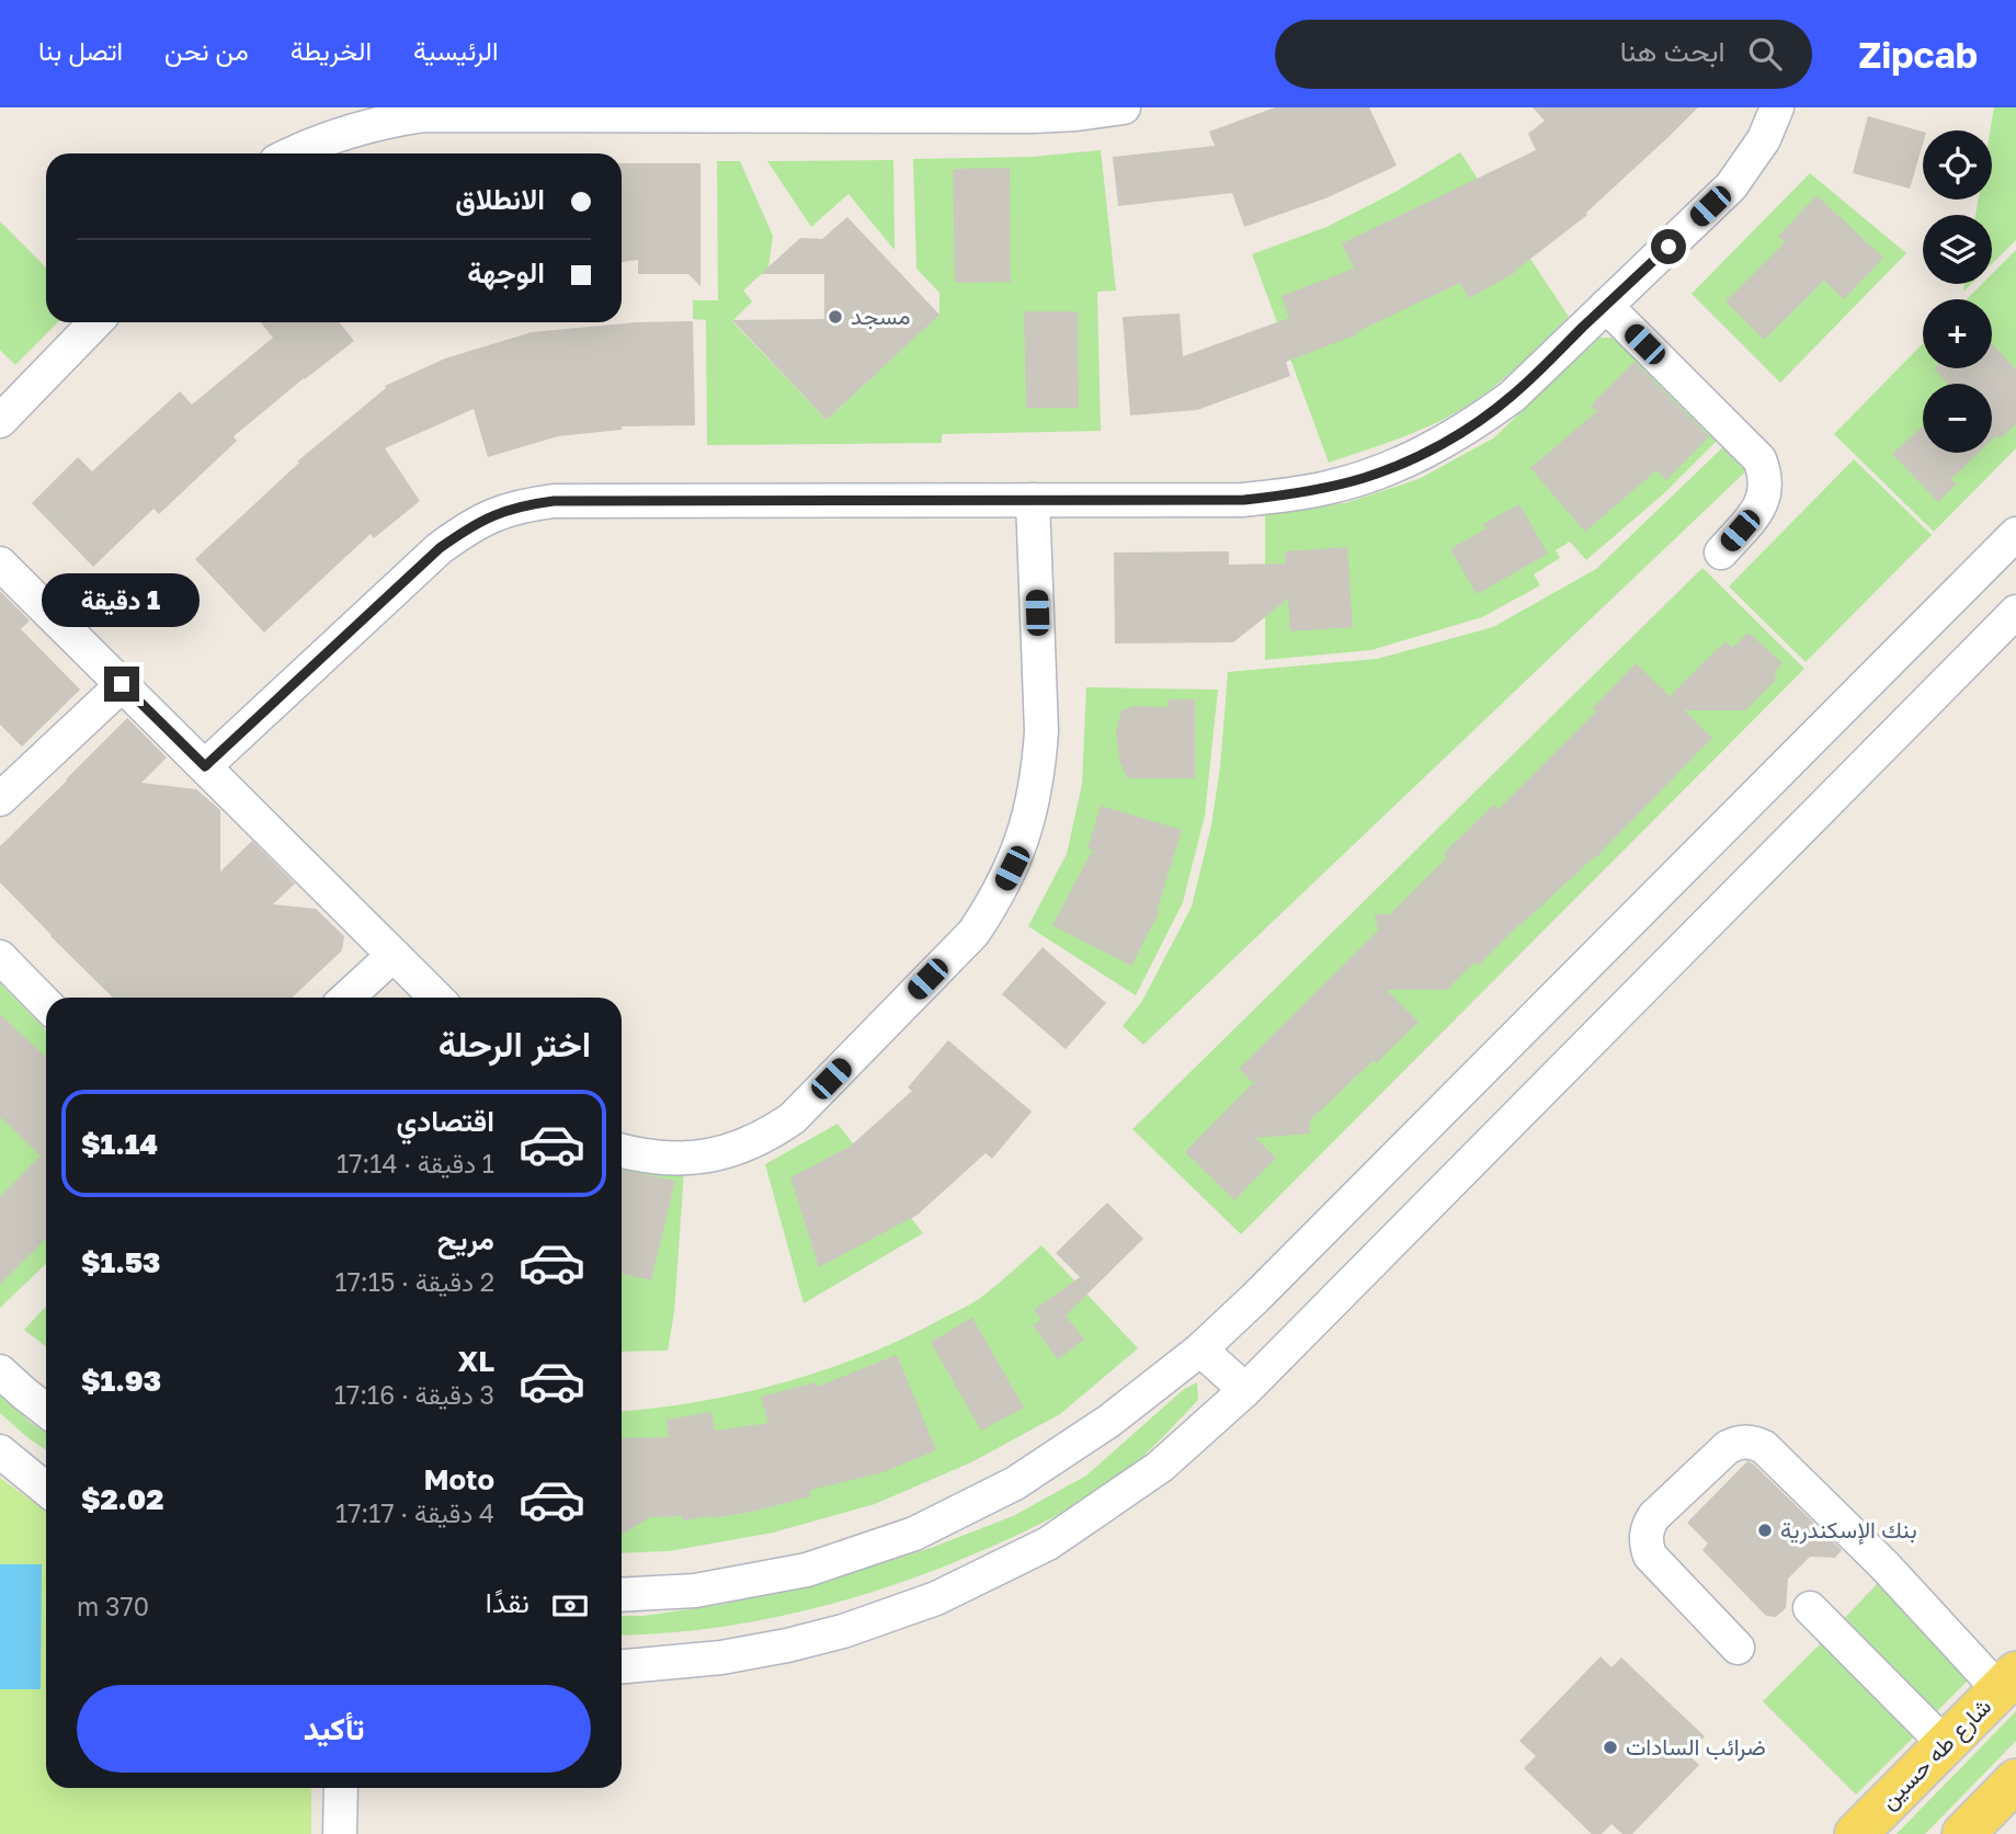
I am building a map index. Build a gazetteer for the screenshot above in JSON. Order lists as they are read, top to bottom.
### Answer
{
  "streets": {
    "main road": ["شارع طه حسين"]
  },
  "places": ["مسجد", "بنك الإسكندرية", "ضرائب السادات"],
  "page": {
    "header": "Zipcab",
    "search": "ابحث هنا",
    "nav": [
      "الرئيسية",
      "الخريطة",
      "من نحن",
      "اتصل بنا"
    ],
    "map_buttons": ["+", "−"],
    "banner": ["الانطلاق", "الوجهة"],
    "bubble": "1 دقيقة",
    "heading": "اختر الرحلة",
    "list": [
      {
        "name": "اقتصادي",
        "note": "1 دقيقة · 17:14",
        "value": "$1.14"
      },
      {
        "name": "مريح",
        "note": "2 دقيقة · 17:15",
        "value": "$1.53"
      },
      {
        "name": "XL",
        "note": "3 دقيقة · 17:16",
        "value": "$1.93"
      },
      {
        "name": "Moto",
        "note": "4 دقيقة · 17:17",
        "value": "$2.02"
      }
    ],
    "pay": ["نقدًا", "370 m"],
    "buttons": "تأكيد"
  }
}
